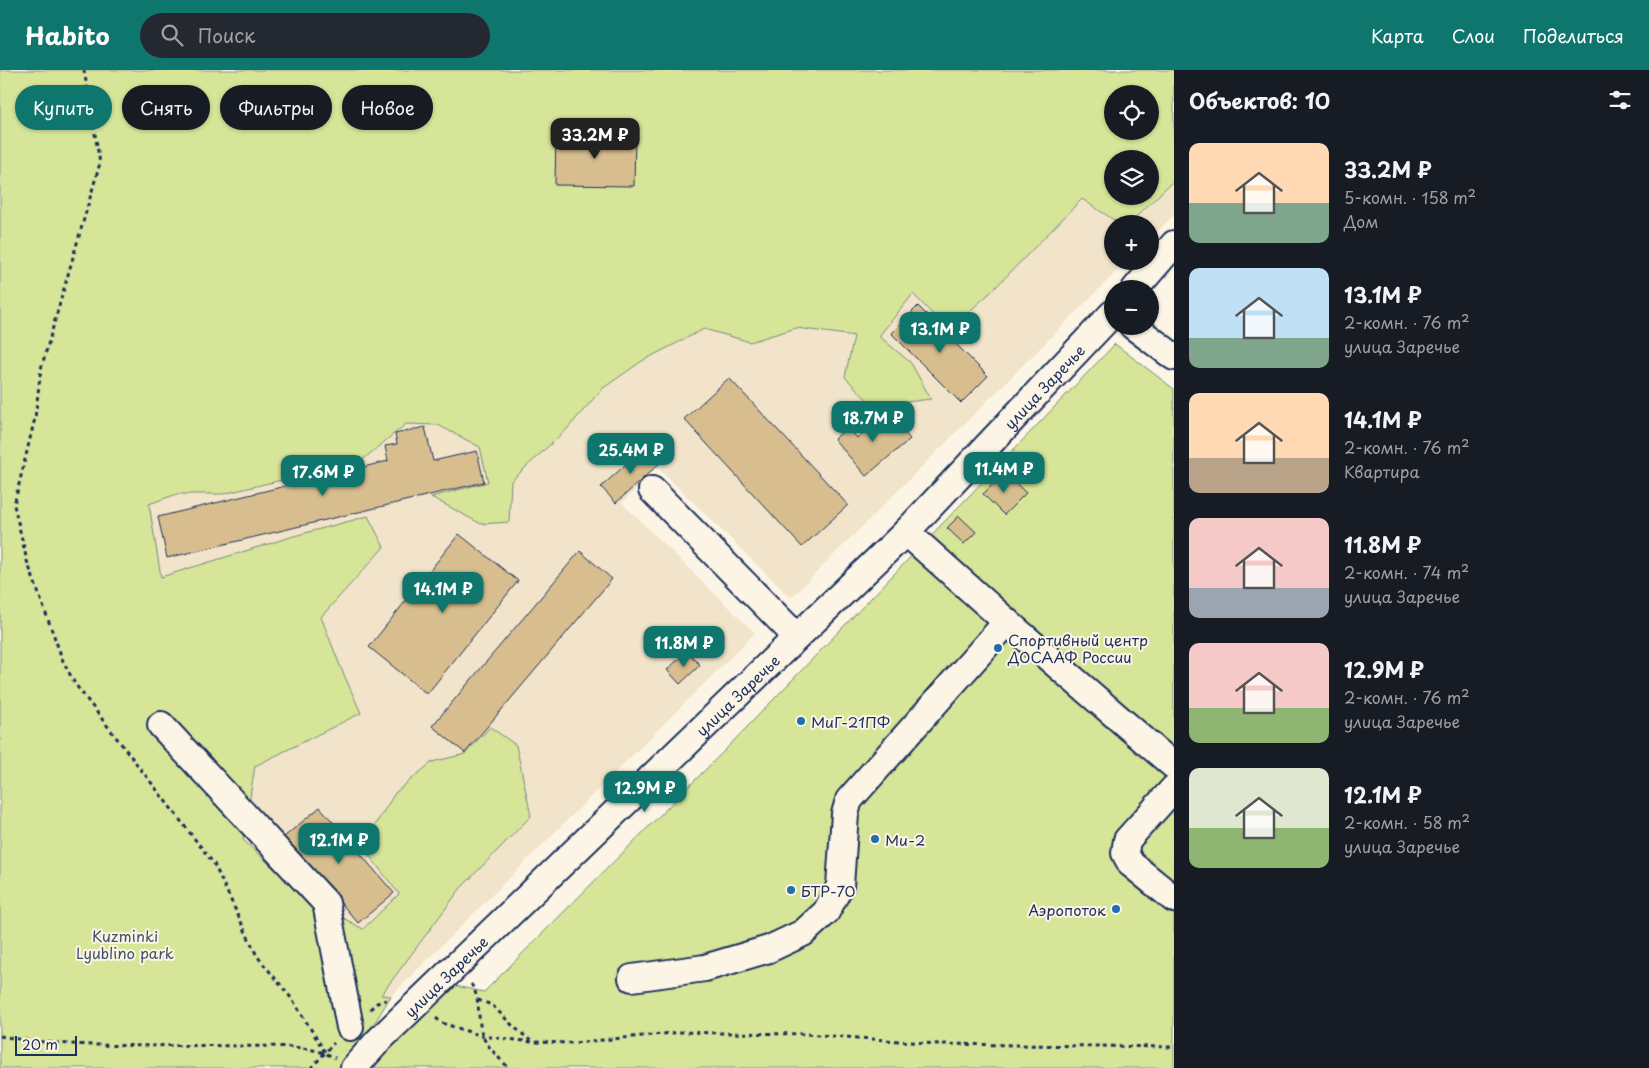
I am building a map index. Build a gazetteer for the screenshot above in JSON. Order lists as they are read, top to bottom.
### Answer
{
  "streets": {
    "street": ["улица Заречье"]
  },
  "parks": ["Kuzminki Lyublino park"],
  "places": [
    "Спортивный центр ДОСААФ России",
    "МиГ-21ПФ",
    "Ми-2",
    "БТР-70",
    "Аэропоток"
  ],
  "scale_bar": "20 m",
  "page": {
    "header": "Habito",
    "search": "Поиск",
    "nav": ["Карта", "Слои", "Поделиться"],
    "heading": "Объектов: 10",
    "map_buttons": ["+", "−"],
    "chip": [
      "Купить",
      "Снять",
      "Фильтры",
      "Новое"
    ],
    "price": [
      "33.2M ₽",
      "13.1M ₽",
      "18.7M ₽",
      "25.4M ₽",
      "11.4M ₽",
      "17.6M ₽",
      "14.1M ₽",
      "11.8M ₽",
      "12.9M ₽",
      "12.1M ₽"
    ],
    "list": [
      {
        "name": "33.2M ₽",
        "note": "5-комн. · 158 m² · Дом"
      },
      {
        "name": "13.1M ₽",
        "note": "2-комн. · 76 m² · улица Заречье"
      },
      {
        "name": "14.1M ₽",
        "note": "2-комн. · 76 m² · Квартира"
      },
      {
        "name": "11.8M ₽",
        "note": "2-комн. · 74 m² · улица Заречье"
      },
      {
        "name": "12.9M ₽",
        "note": "2-комн. · 76 m² · улица Заречье"
      },
      {
        "name": "12.1M ₽",
        "note": "2-комн. · 58 m² · улица Заречье"
      }
    ],
    "scale": "20 m"
  }
}
